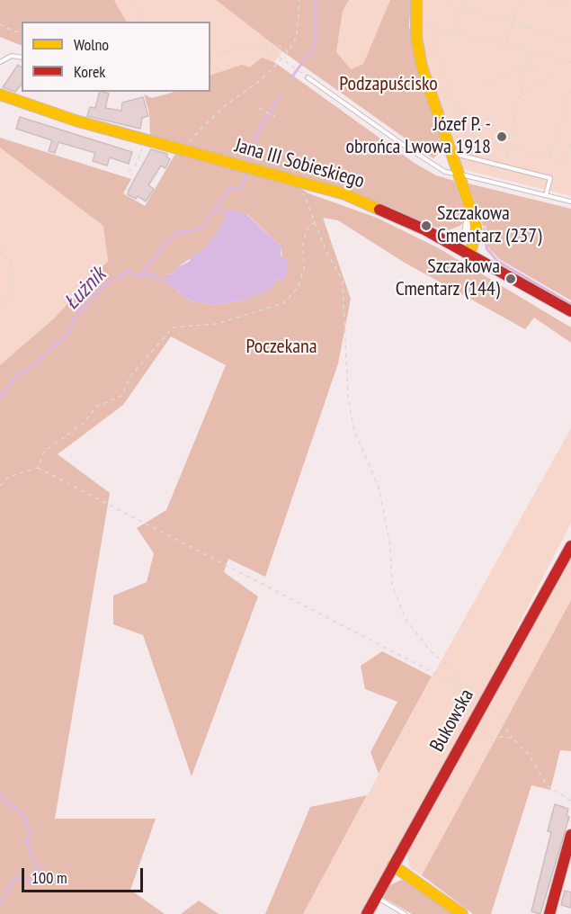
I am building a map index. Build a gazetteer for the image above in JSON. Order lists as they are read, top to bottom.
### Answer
{
  "streets": {
    "street": ["Jana III Sobieskiego", "Bukowska"]
  },
  "water": ["Łużnik"],
  "parks": ["Podzapuścisko", "Poczekana"],
  "places": ["Józef P. - obrońca Lwowa 1918", "Szczakowa Cmentarz (237)", "Szczakowa Cmentarz (144)"],
  "legend": ["Wolno", "Korek"],
  "scale_bar": "100 m"
}
